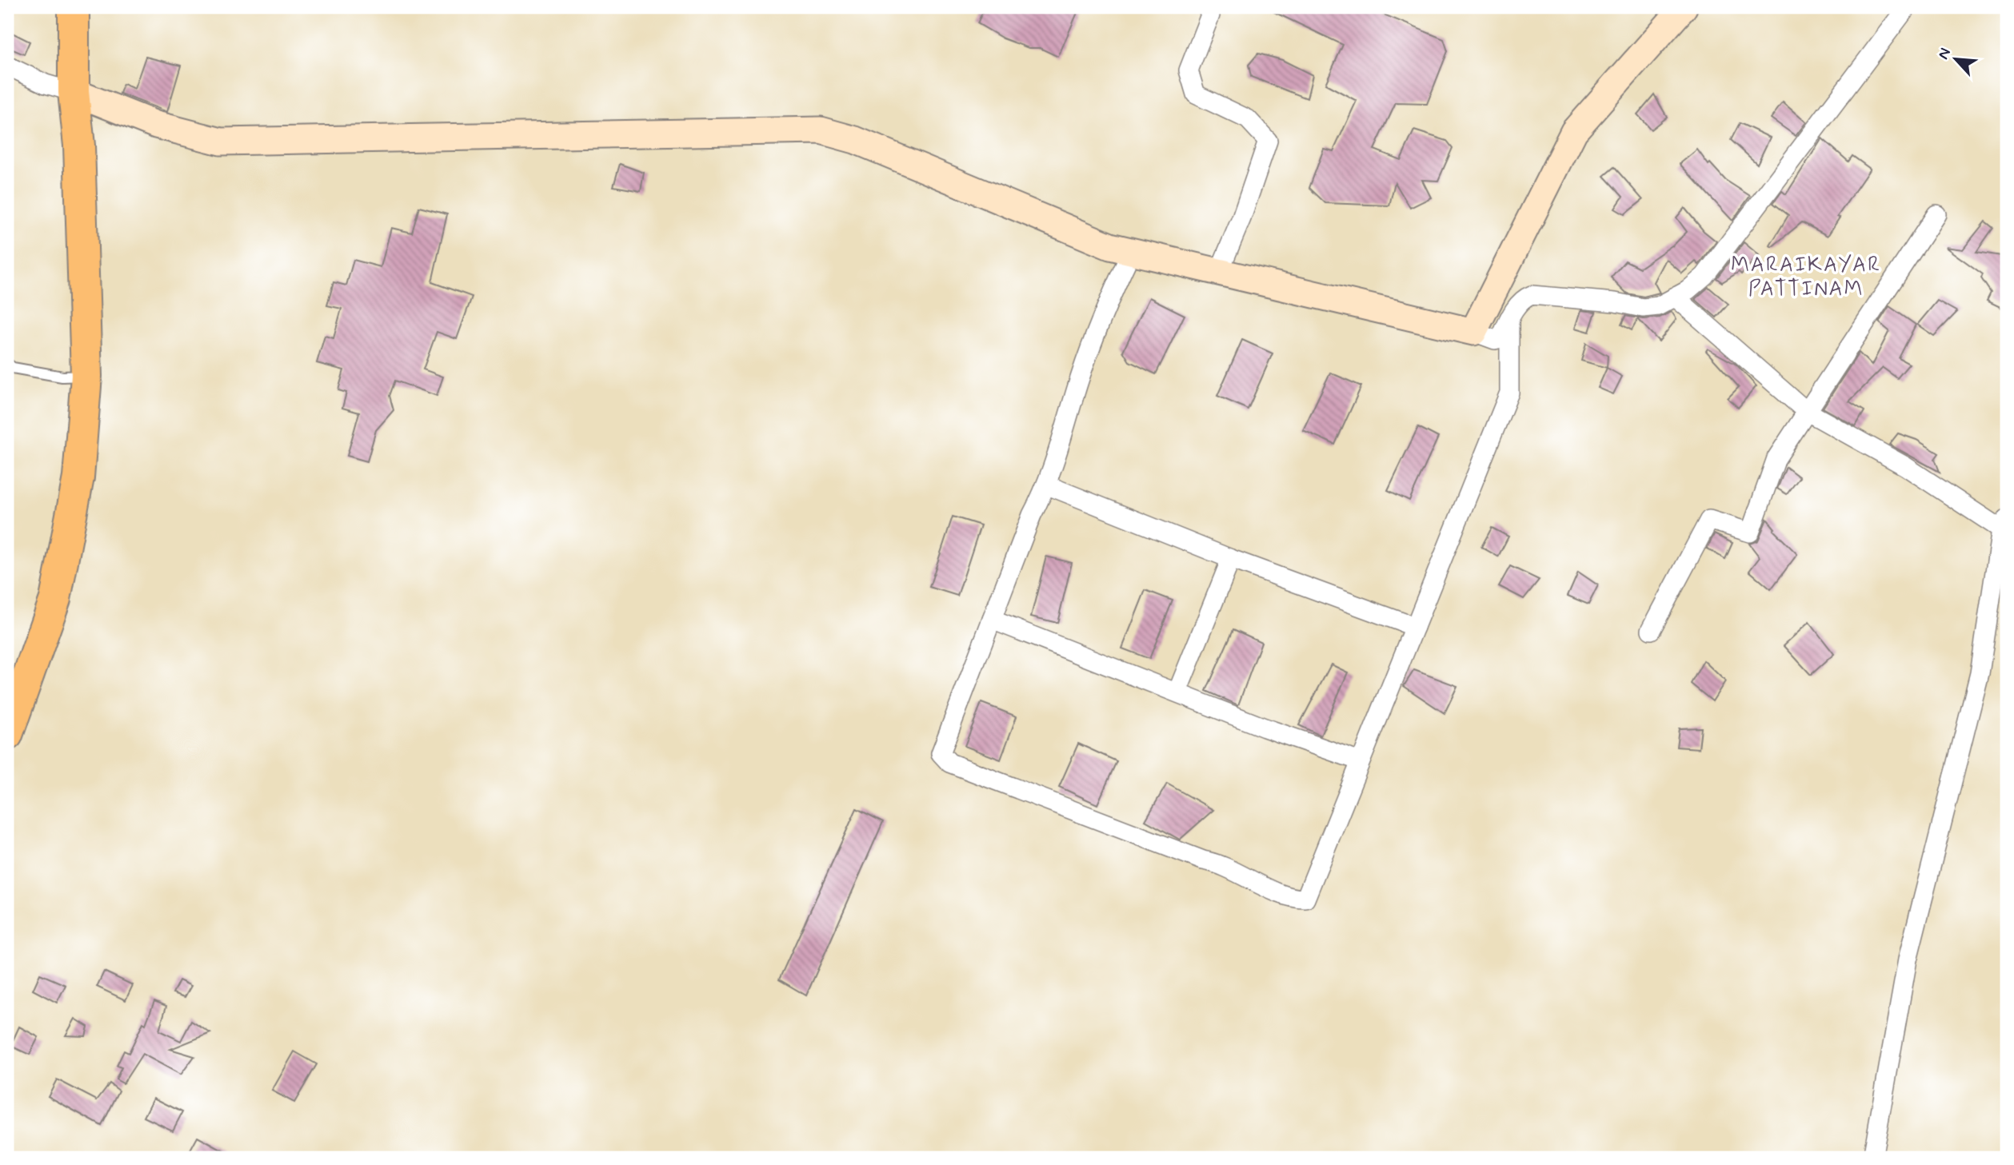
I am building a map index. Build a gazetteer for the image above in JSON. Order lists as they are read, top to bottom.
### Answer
{
  "districts": ["MARAIKAYAR PATTINAM"],
  "north": "top left"
}
